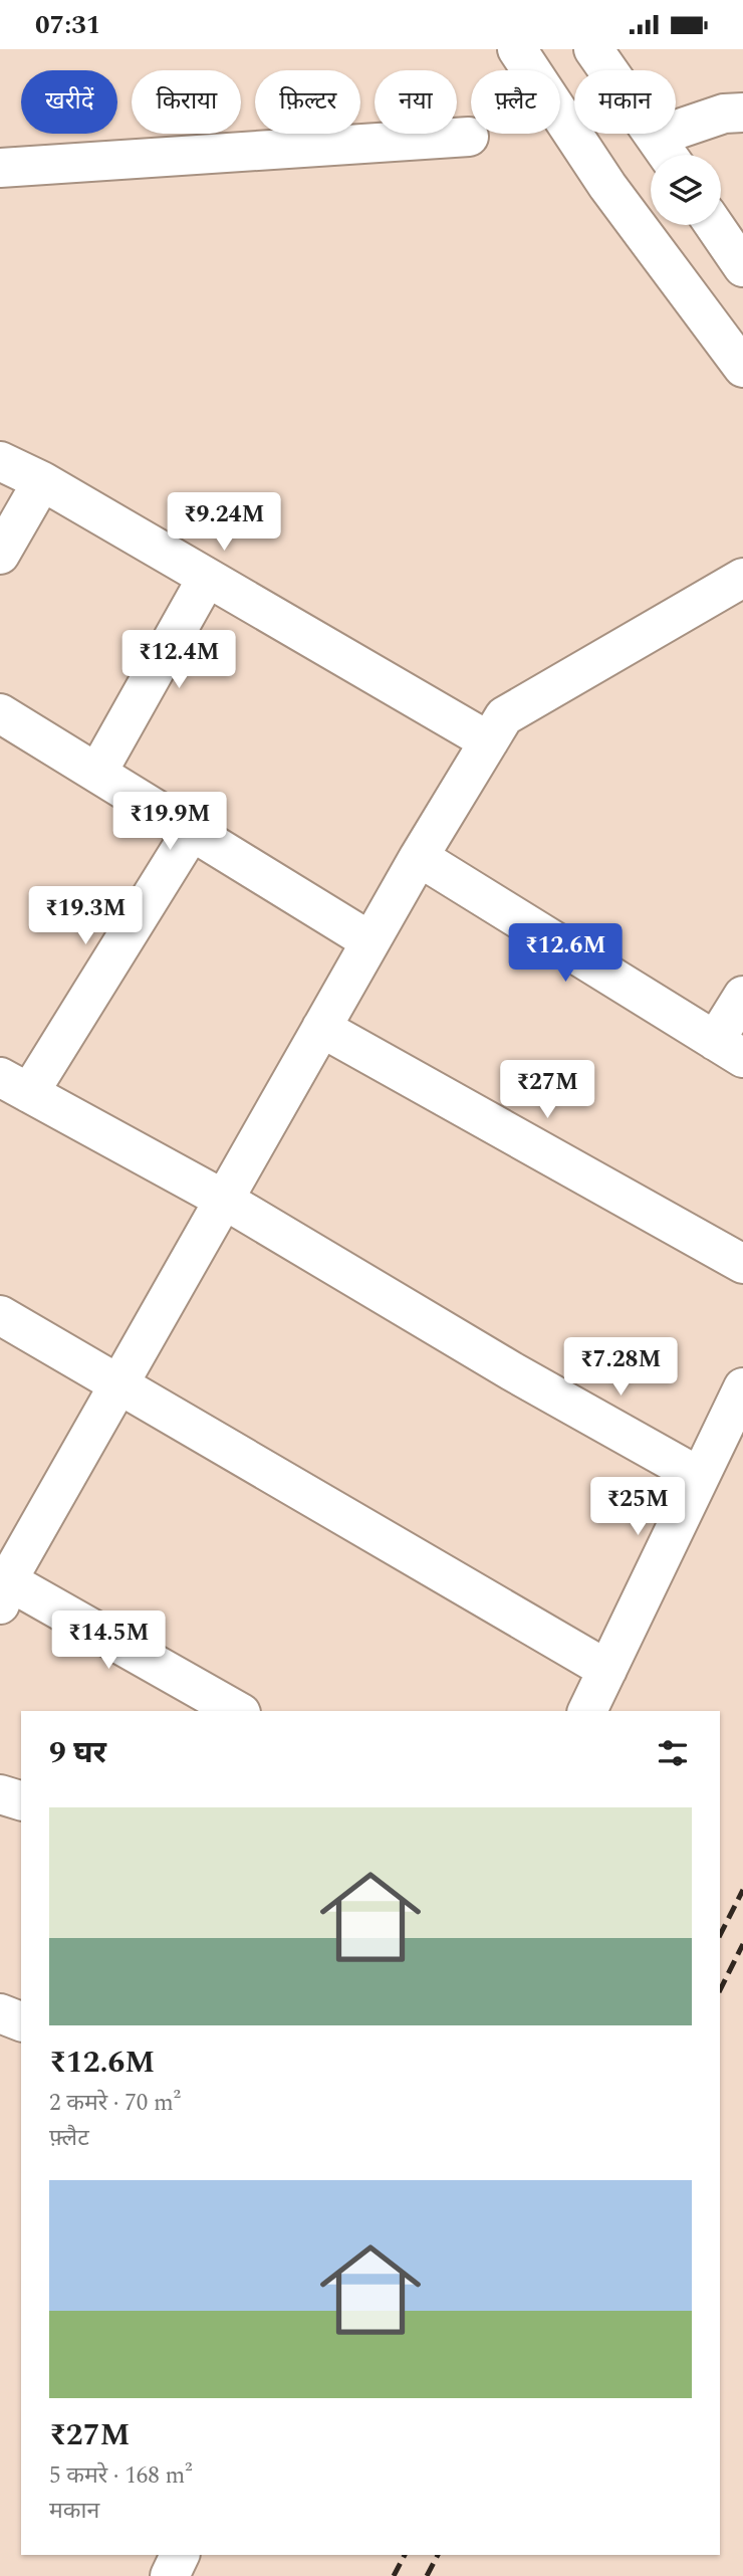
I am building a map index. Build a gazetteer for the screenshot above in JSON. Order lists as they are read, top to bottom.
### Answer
{
  "page": {
    "status": "07:31",
    "chip": [
      "खरीदें",
      "किराया",
      "फ़िल्टर",
      "नया",
      "फ़्लैट",
      "मकान"
    ],
    "price": [
      "₹9.24M",
      "₹12.4M",
      "₹19.9M",
      "₹19.3M",
      "₹12.6M",
      "₹27M",
      "₹7.28M",
      "₹25M",
      "₹14.5M"
    ],
    "heading": "9 घर",
    "list": [
      {
        "name": "₹12.6M",
        "note": "2 कमरे · 70 m² · फ़्लैट"
      },
      {
        "name": "₹27M",
        "note": "5 कमरे · 168 m² · मकान"
      }
    ]
  }
}
